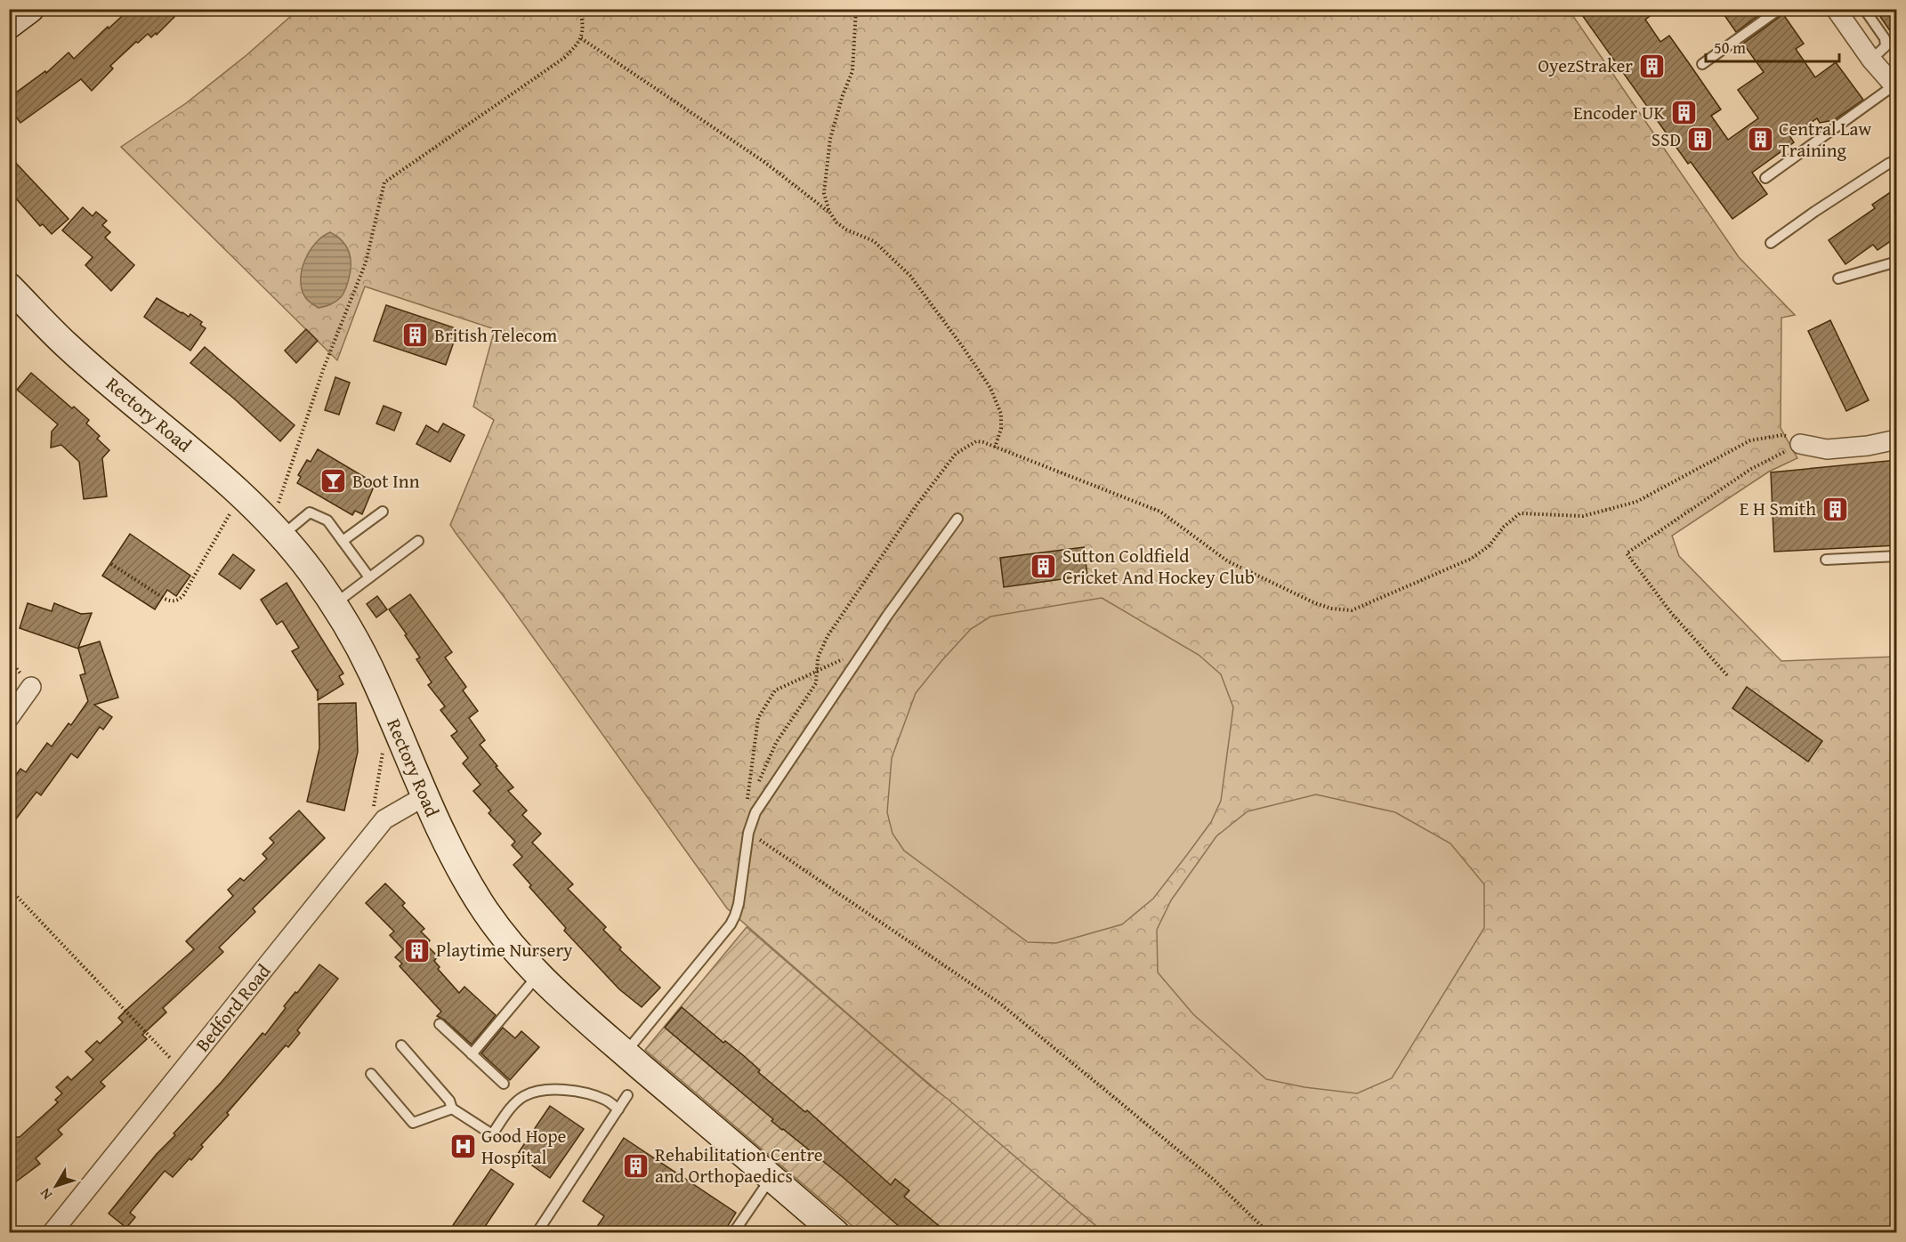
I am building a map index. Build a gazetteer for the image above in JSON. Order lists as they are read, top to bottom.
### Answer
{
  "streets": {
    "street": ["Rectory Road", "Bedford Road"]
  },
  "crossings": [
    ["Rectory Road", "Bedford Road"]
  ],
  "places": {
    "building": [
      "OyezStraker",
      "Encoder UK",
      "SSD",
      "Central Law Training",
      "British Telecom",
      "E H Smith",
      "Sutton Coldfield Cricket And Hockey Club",
      "Playtime Nursery",
      "Rehabilitation Centre and Orthopaedics"
    ],
    "bar": ["Boot Inn"],
    "hospital": ["Good Hope Hospital"]
  },
  "scale_bar": "50 m",
  "north": "bottom left"
}
